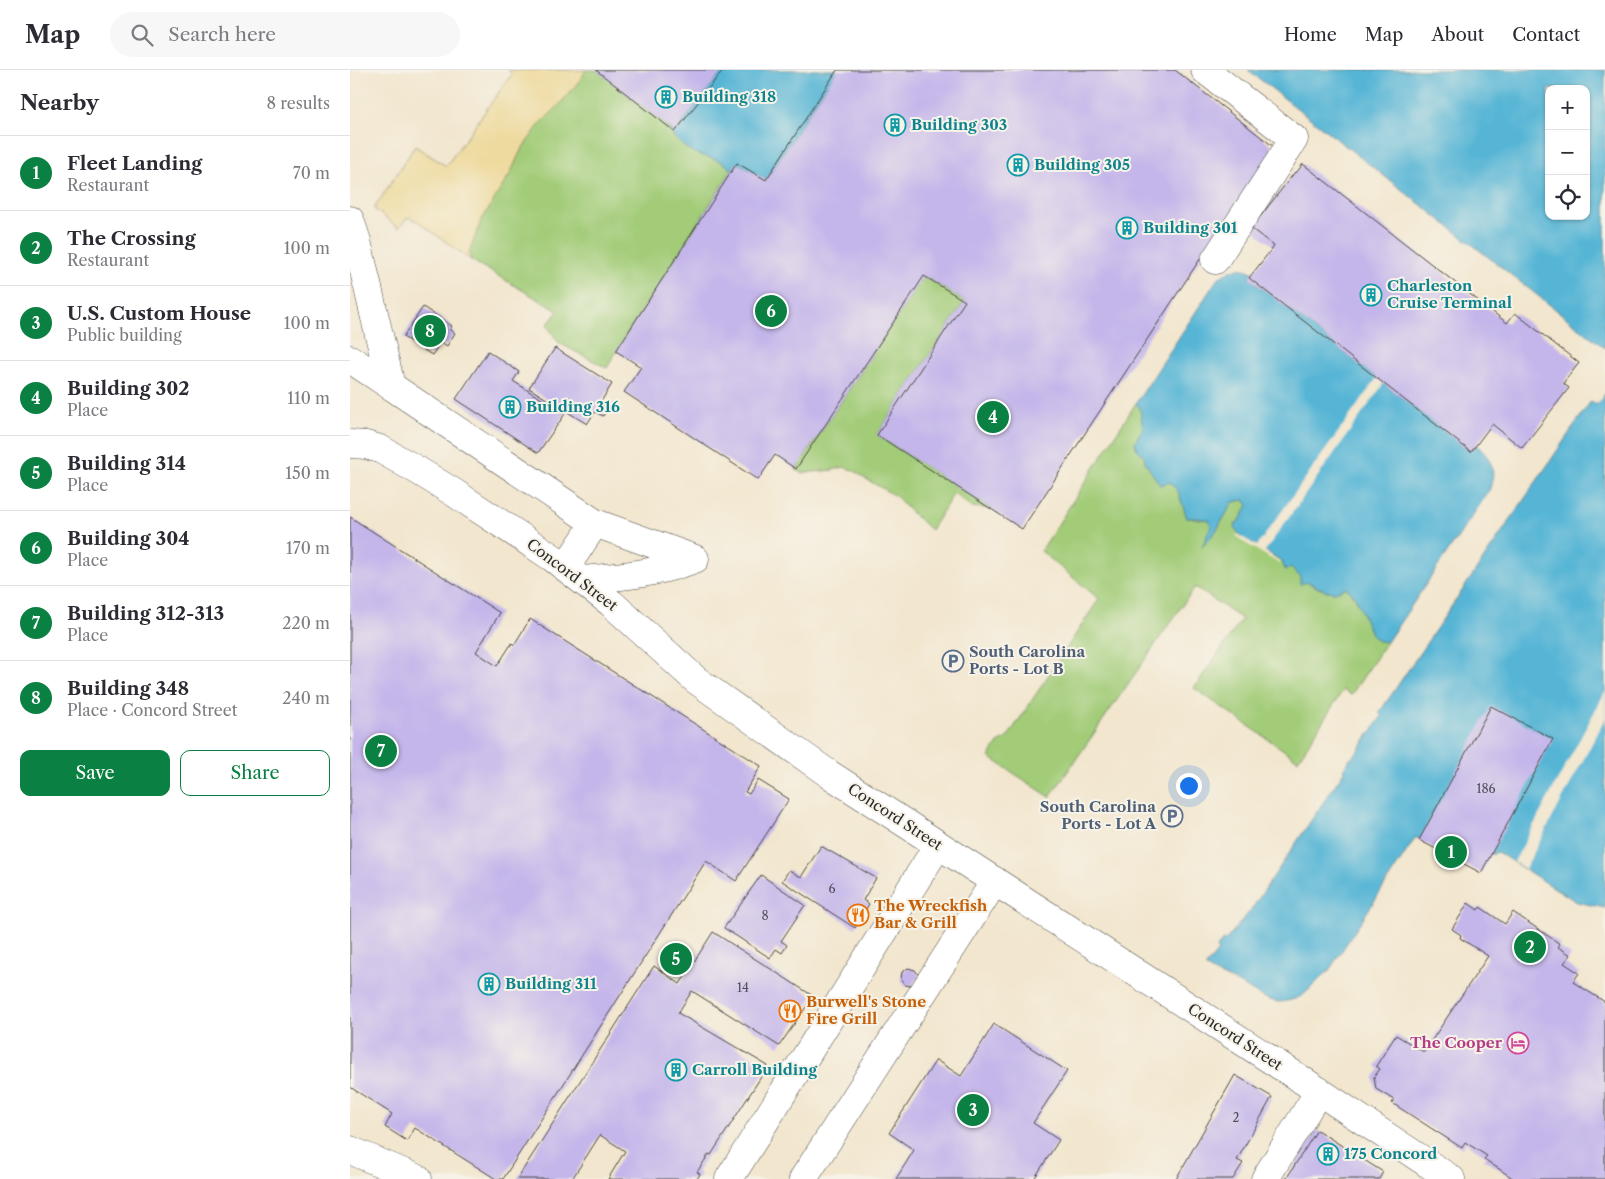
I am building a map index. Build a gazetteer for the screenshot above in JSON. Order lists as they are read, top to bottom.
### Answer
{
  "streets": {
    "street": ["Concord Street"]
  },
  "places": {
    "building": [
      "Building 318",
      "Building 303",
      "Building 305",
      "Building 301",
      "Charleston Cruise Terminal",
      "Building 316",
      "Building 311",
      "Carroll Building",
      "175 Concord"
    ],
    "parking": ["South Carolina Ports - Lot B", "South Carolina Ports - Lot A"],
    "restaurant": ["The Wreckfish Bar & Grill", "Burwell's Stone Fire Grill"],
    "hotel": ["The Cooper"]
  },
  "house_numbers": [
    "186",
    "6",
    "8",
    "14",
    "2"
  ],
  "page": {
    "header": "Map",
    "search": "Search here",
    "nav": [
      "Home",
      "Map",
      "About",
      "Contact"
    ],
    "heading": ["Nearby", "8 results"],
    "map_buttons": ["+", "−"],
    "list": [
      {
        "mark": "1",
        "name": "Fleet Landing",
        "note": "Restaurant",
        "value": "70 m"
      },
      {
        "mark": "2",
        "name": "The Crossing",
        "note": "Restaurant",
        "value": "100 m"
      },
      {
        "mark": "3",
        "name": "U.S. Custom House",
        "note": "Public building",
        "value": "100 m"
      },
      {
        "mark": "4",
        "name": "Building 302",
        "note": "Place",
        "value": "110 m"
      },
      {
        "mark": "5",
        "name": "Building 314",
        "note": "Place",
        "value": "150 m"
      },
      {
        "mark": "6",
        "name": "Building 304",
        "note": "Place",
        "value": "170 m"
      },
      {
        "mark": "7",
        "name": "Building 312-313",
        "note": "Place",
        "value": "220 m"
      },
      {
        "mark": "8",
        "name": "Building 348",
        "note": "Place · Concord Street",
        "value": "240 m"
      }
    ],
    "pins": [
      "6",
      "8",
      "4",
      "7",
      "1",
      "2",
      "5",
      "3"
    ],
    "buttons": ["Save", "Share"]
  }
}
